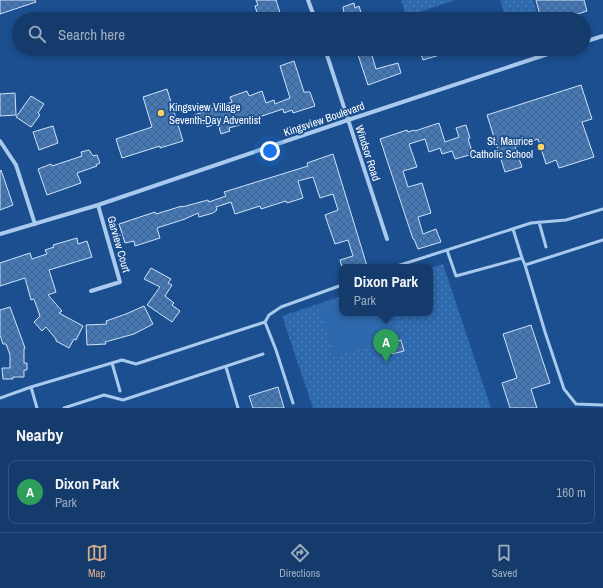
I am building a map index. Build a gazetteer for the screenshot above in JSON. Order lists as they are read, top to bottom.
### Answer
{
  "streets": {
    "street": ["Kingsview Boulevard", "Windsor Road", "Garview Court"]
  },
  "crossings": [
    ["Kingsview Boulevard", "Windsor Road"],
    ["Kingsview Boulevard", "Garview Court"]
  ],
  "places": ["Kingsview Village Seventh-Day Adventist", "St. Maurice Catholic School"],
  "page": {
    "search": "Search here",
    "popup": ["Dixon Park", "Park"],
    "pins": "A",
    "heading": "Nearby",
    "list": [
      {
        "mark": "A",
        "name": "Dixon Park",
        "note": "Park",
        "value": "160 m"
      }
    ],
    "nav": ["Map", "Directions", "Saved"]
  }
}
